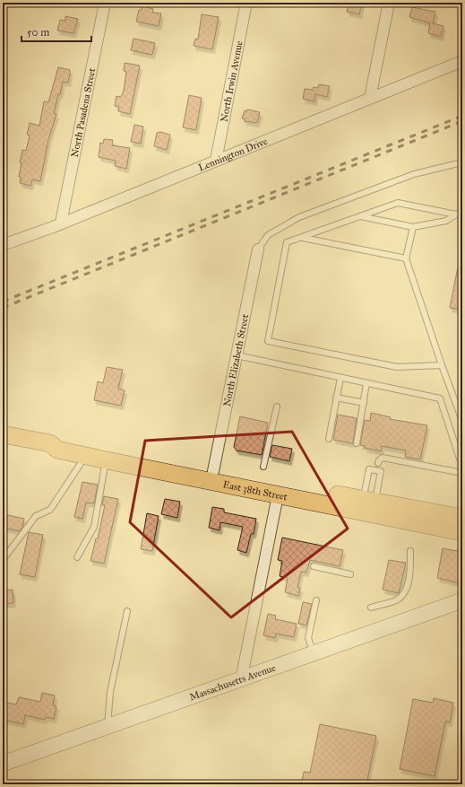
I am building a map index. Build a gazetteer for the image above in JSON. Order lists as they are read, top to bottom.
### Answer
{
  "streets": {
    "main road": ["East 38th Street", "Massachusetts Avenue"],
    "street": [
      "North Irwin Avenue",
      "North Pasadena Street",
      "Lennington Drive",
      "North Elizabeth Street"
    ]
  },
  "crossings": [
    ["North Irwin Avenue", "Lennington Drive"],
    ["North Pasadena Street", "Lennington Drive"],
    ["North Elizabeth Street", "East 38th Street"]
  ],
  "scale_bar": "50 m"
}
